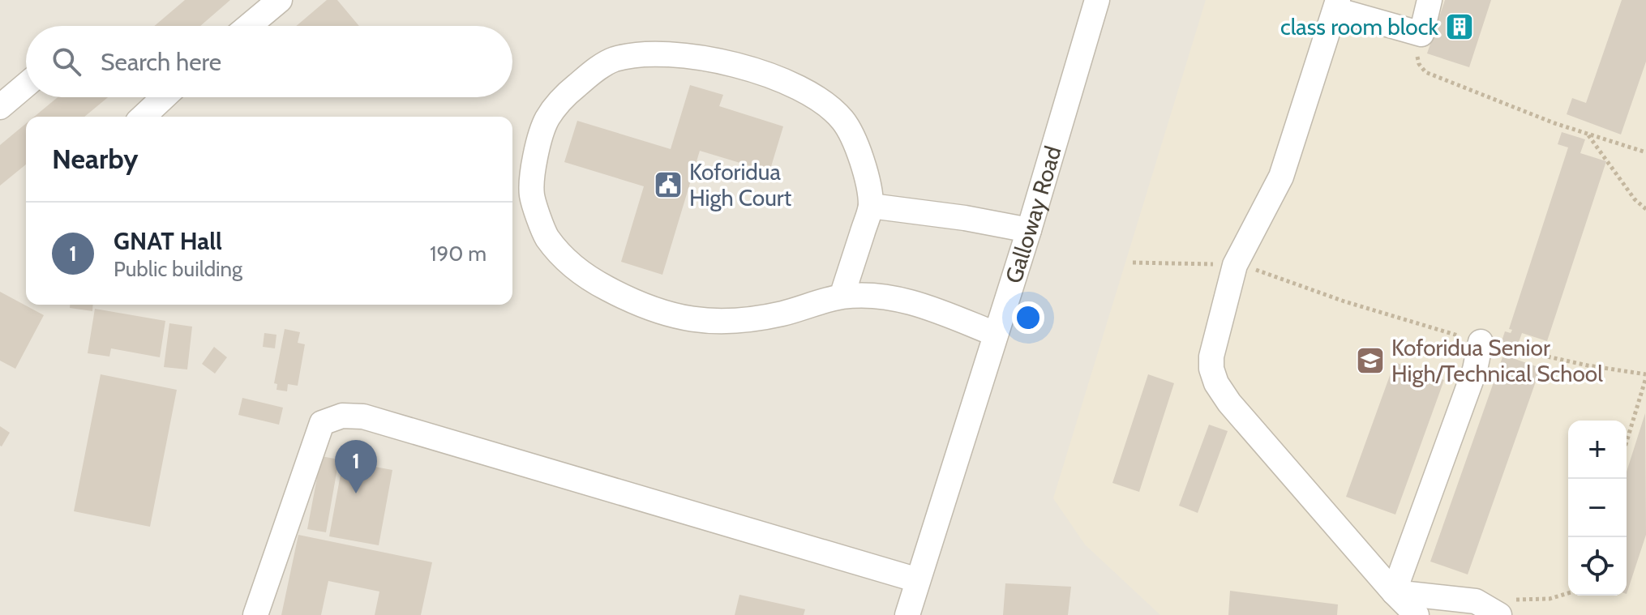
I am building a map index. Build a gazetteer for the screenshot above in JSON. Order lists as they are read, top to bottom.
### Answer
{
  "streets": {
    "street": ["Galloway Road"]
  },
  "places": {
    "building": ["class room block"],
    "public building": ["Koforidua High Court"],
    "school or university": ["Koforidua Senior High/Technical School"]
  },
  "page": {
    "search": "Search here",
    "heading": "Nearby",
    "list": [
      {
        "mark": "1",
        "name": "GNAT Hall",
        "note": "Public building",
        "value": "190 m"
      }
    ],
    "map_buttons": ["+", "−"],
    "pins": "1"
  }
}
